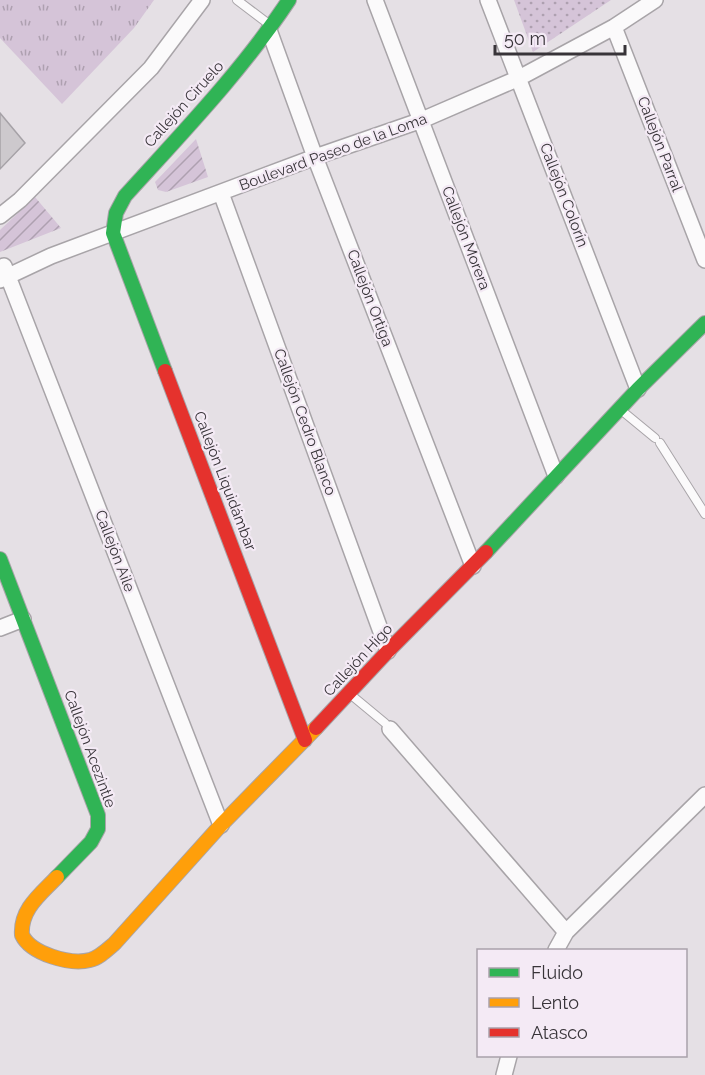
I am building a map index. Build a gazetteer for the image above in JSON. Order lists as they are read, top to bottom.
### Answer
{
  "streets": {
    "street": [
      "Callejón Ciruelo",
      "Callejón Parral",
      "Boulevard Paseo de la Loma",
      "Callejón Colorín",
      "Callejón Morera",
      "Callejón Ortiga",
      "Callejón Cedro Blanco",
      "Callejón Liquidámbar",
      "Callejón Aile",
      "Callejón Higo",
      "Callejón Acezintle"
    ]
  },
  "crossings": [
    ["Callejón Ciruelo", "Boulevard Paseo de la Loma"],
    ["Callejón Ciruelo", "Callejón Ortiga"],
    ["Callejón Ciruelo", "Callejón Liquidámbar"],
    ["Callejón Parral", "Boulevard Paseo de la Loma"],
    ["Boulevard Paseo de la Loma", "Callejón Colorín"],
    ["Boulevard Paseo de la Loma", "Callejón Morera"],
    ["Boulevard Paseo de la Loma", "Callejón Ortiga"],
    ["Boulevard Paseo de la Loma", "Callejón Cedro Blanco"],
    ["Boulevard Paseo de la Loma", "Callejón Liquidámbar"],
    ["Boulevard Paseo de la Loma", "Callejón Aile"],
    ["Callejón Colorín", "Callejón Higo"],
    ["Callejón Morera", "Callejón Higo"],
    ["Callejón Ortiga", "Callejón Higo"],
    ["Callejón Cedro Blanco", "Callejón Higo"],
    ["Callejón Liquidámbar", "Callejón Higo"],
    ["Callejón Aile", "Callejón Higo"],
    ["Callejón Higo", "Callejón Acezintle"]
  ],
  "legend": ["Fluido", "Lento", "Atasco"],
  "scale_bar": "50 m"
}
